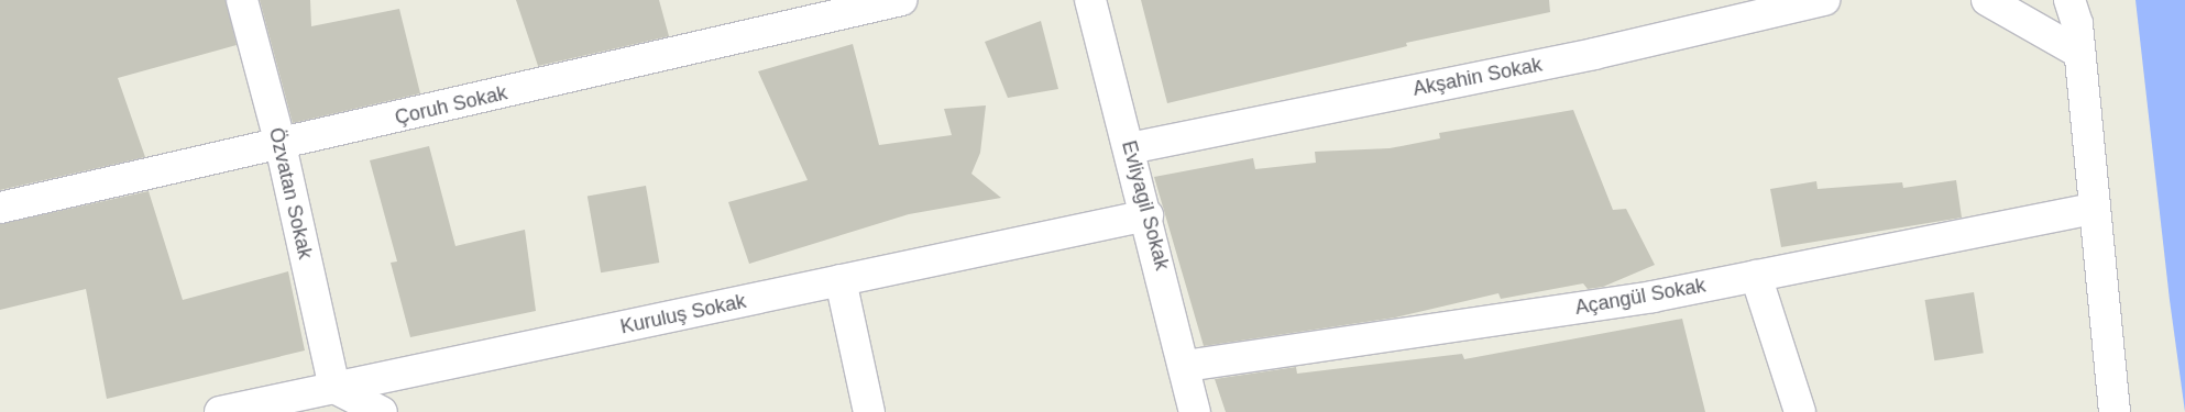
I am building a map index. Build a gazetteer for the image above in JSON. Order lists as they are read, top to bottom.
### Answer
{
  "streets": {
    "street": [
      "Akşahin Sokak",
      "Çoruh Sokak",
      "Özvatan Sokak",
      "Evliyagil Sokak",
      "Açangül Sokak",
      "Kuruluş Sokak"
    ]
  },
  "crossings": [
    ["Akşahin Sokak", "Evliyagil Sokak"],
    ["Çoruh Sokak", "Özvatan Sokak"],
    ["Özvatan Sokak", "Kuruluş Sokak"],
    ["Evliyagil Sokak", "Açangül Sokak"],
    ["Evliyagil Sokak", "Kuruluş Sokak"]
  ]
}
